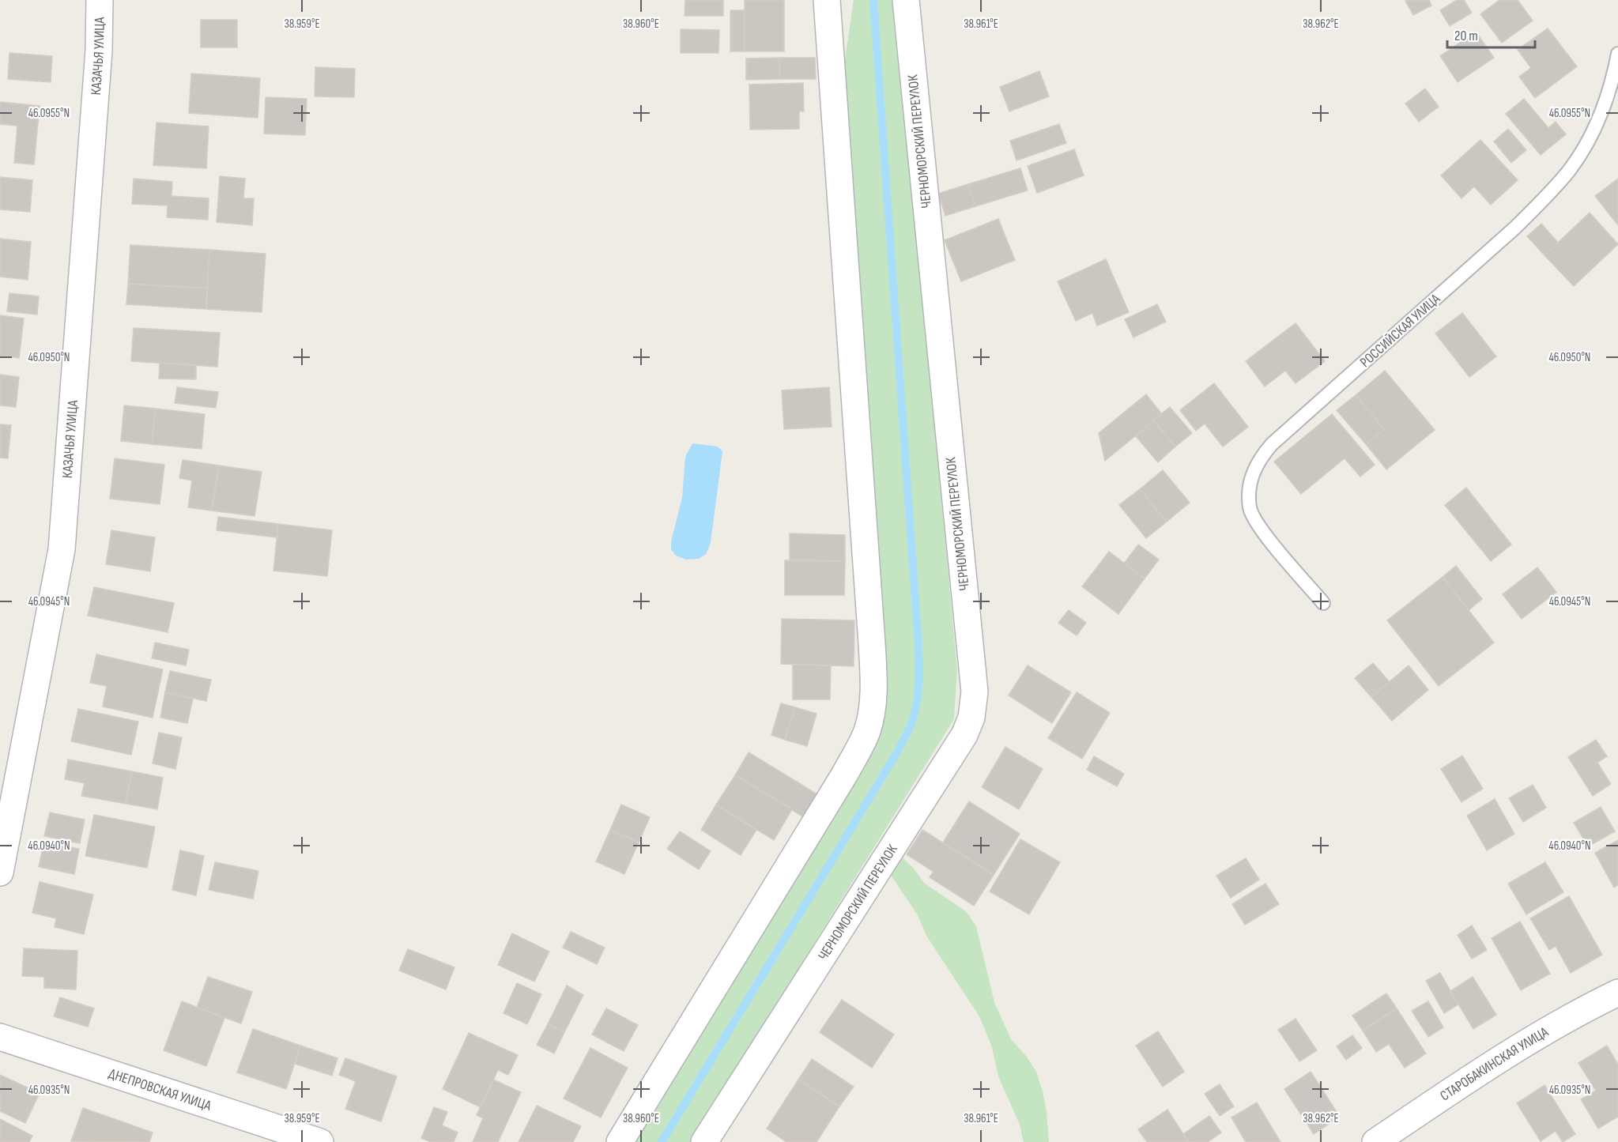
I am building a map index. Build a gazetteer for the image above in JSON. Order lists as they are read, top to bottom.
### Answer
{
  "streets": {
    "street": [
      "КАЗАЧЬЯ УЛИЦА",
      "ЧЕРНОМОРСКИЙ ПЕРЕУЛОК",
      "СТАРОБАКИНСКАЯ УЛИЦА",
      "ДНЕПРОВСКАЯ УЛИЦА"
    ],
    "lane": ["РОССИЙСКАЯ УЛИЦА"]
  },
  "scale_bar": "20 m",
  "coordinates": [
    "38.959°E",
    "38.960°E",
    "38.961°E",
    "38.962°E",
    "46.0955°N",
    "46.0950°N",
    "46.0945°N",
    "46.0940°N",
    "46.0935°N"
  ]
}
